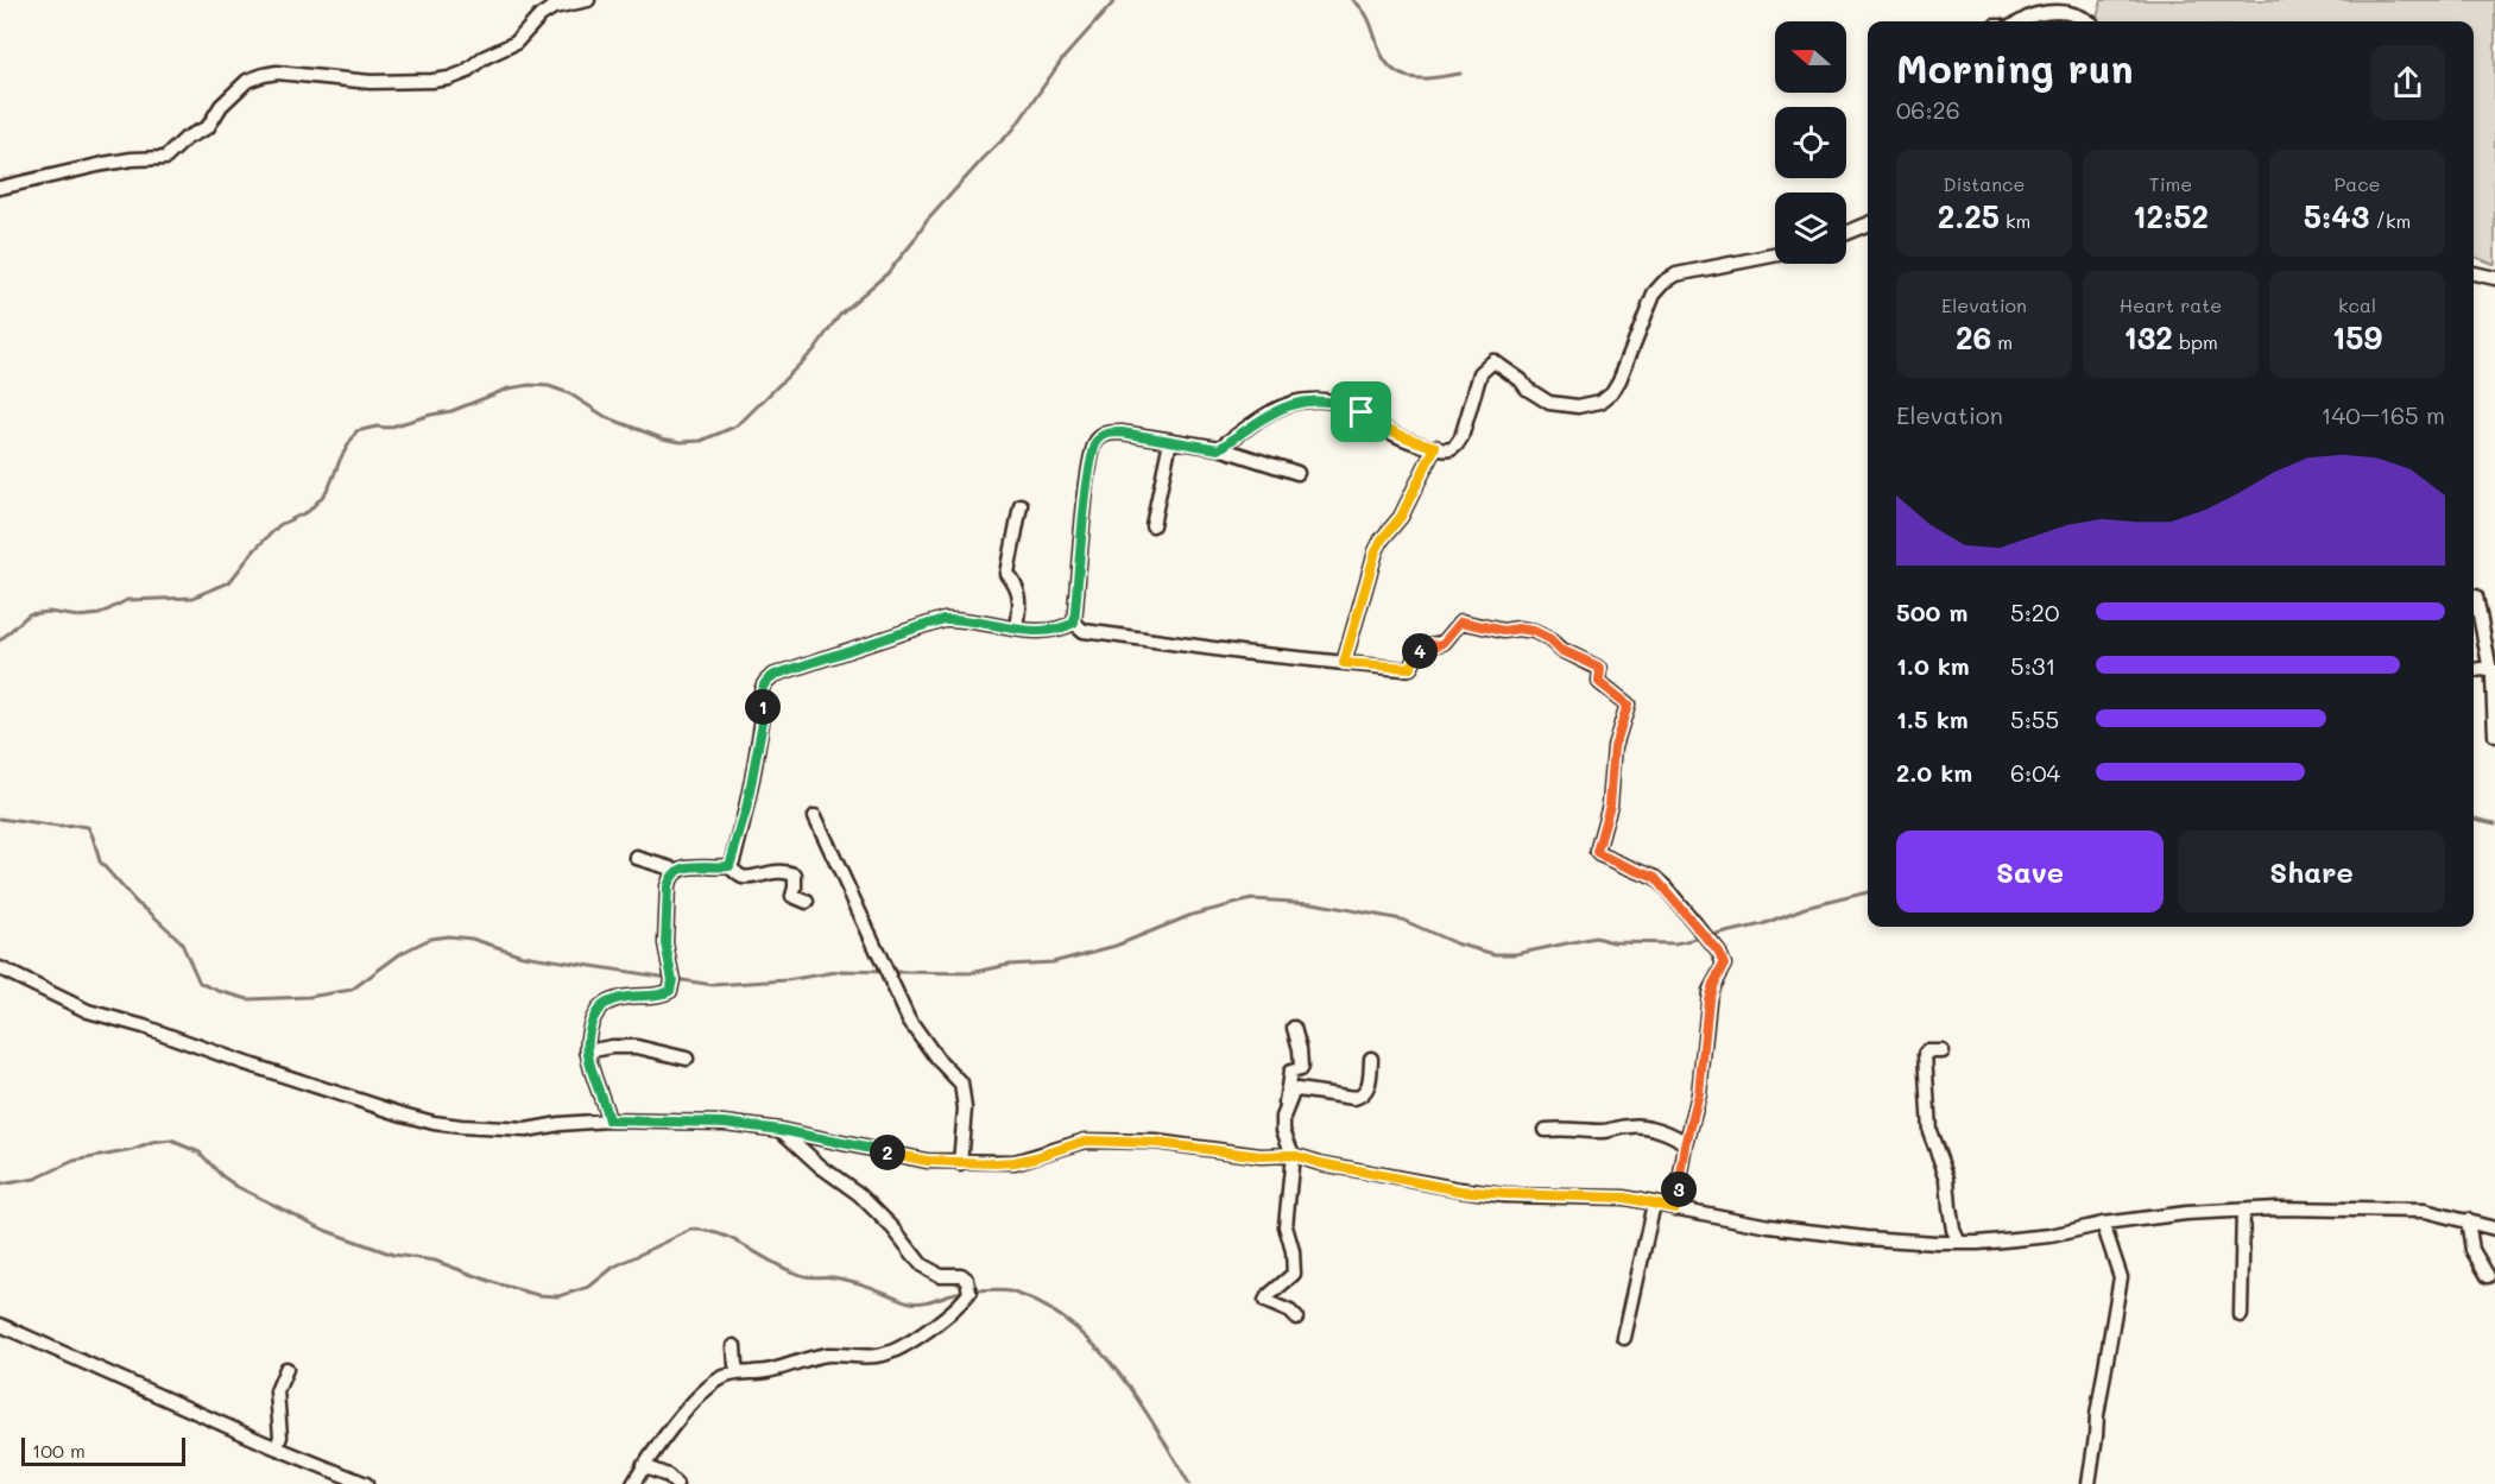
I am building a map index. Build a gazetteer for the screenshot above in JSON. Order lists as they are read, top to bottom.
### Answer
{
  "scale_bar": "100 m",
  "north": "left",
  "page": {
    "heading": ["Morning run", "06:26"],
    "stats": [
      ["Distance", "2.25 km"],
      ["Time", "12:52"],
      ["Pace", "5:43 /km"],
      ["Elevation", "26 m"],
      ["Heart rate", "132 bpm"],
      ["kcal", "159"]
    ],
    "chart": ["Elevation", "140–165 m"],
    "list": [
      {
        "name": "500 m",
        "note": "5:20"
      },
      {
        "name": "1.0 km",
        "note": "5:31"
      },
      {
        "name": "1.5 km",
        "note": "5:55"
      },
      {
        "name": "2.0 km",
        "note": "6:04"
      }
    ],
    "pins": [
      "4",
      "1",
      "2",
      "3"
    ],
    "buttons": ["Save", "Share"],
    "scale": "100 m"
  }
}
